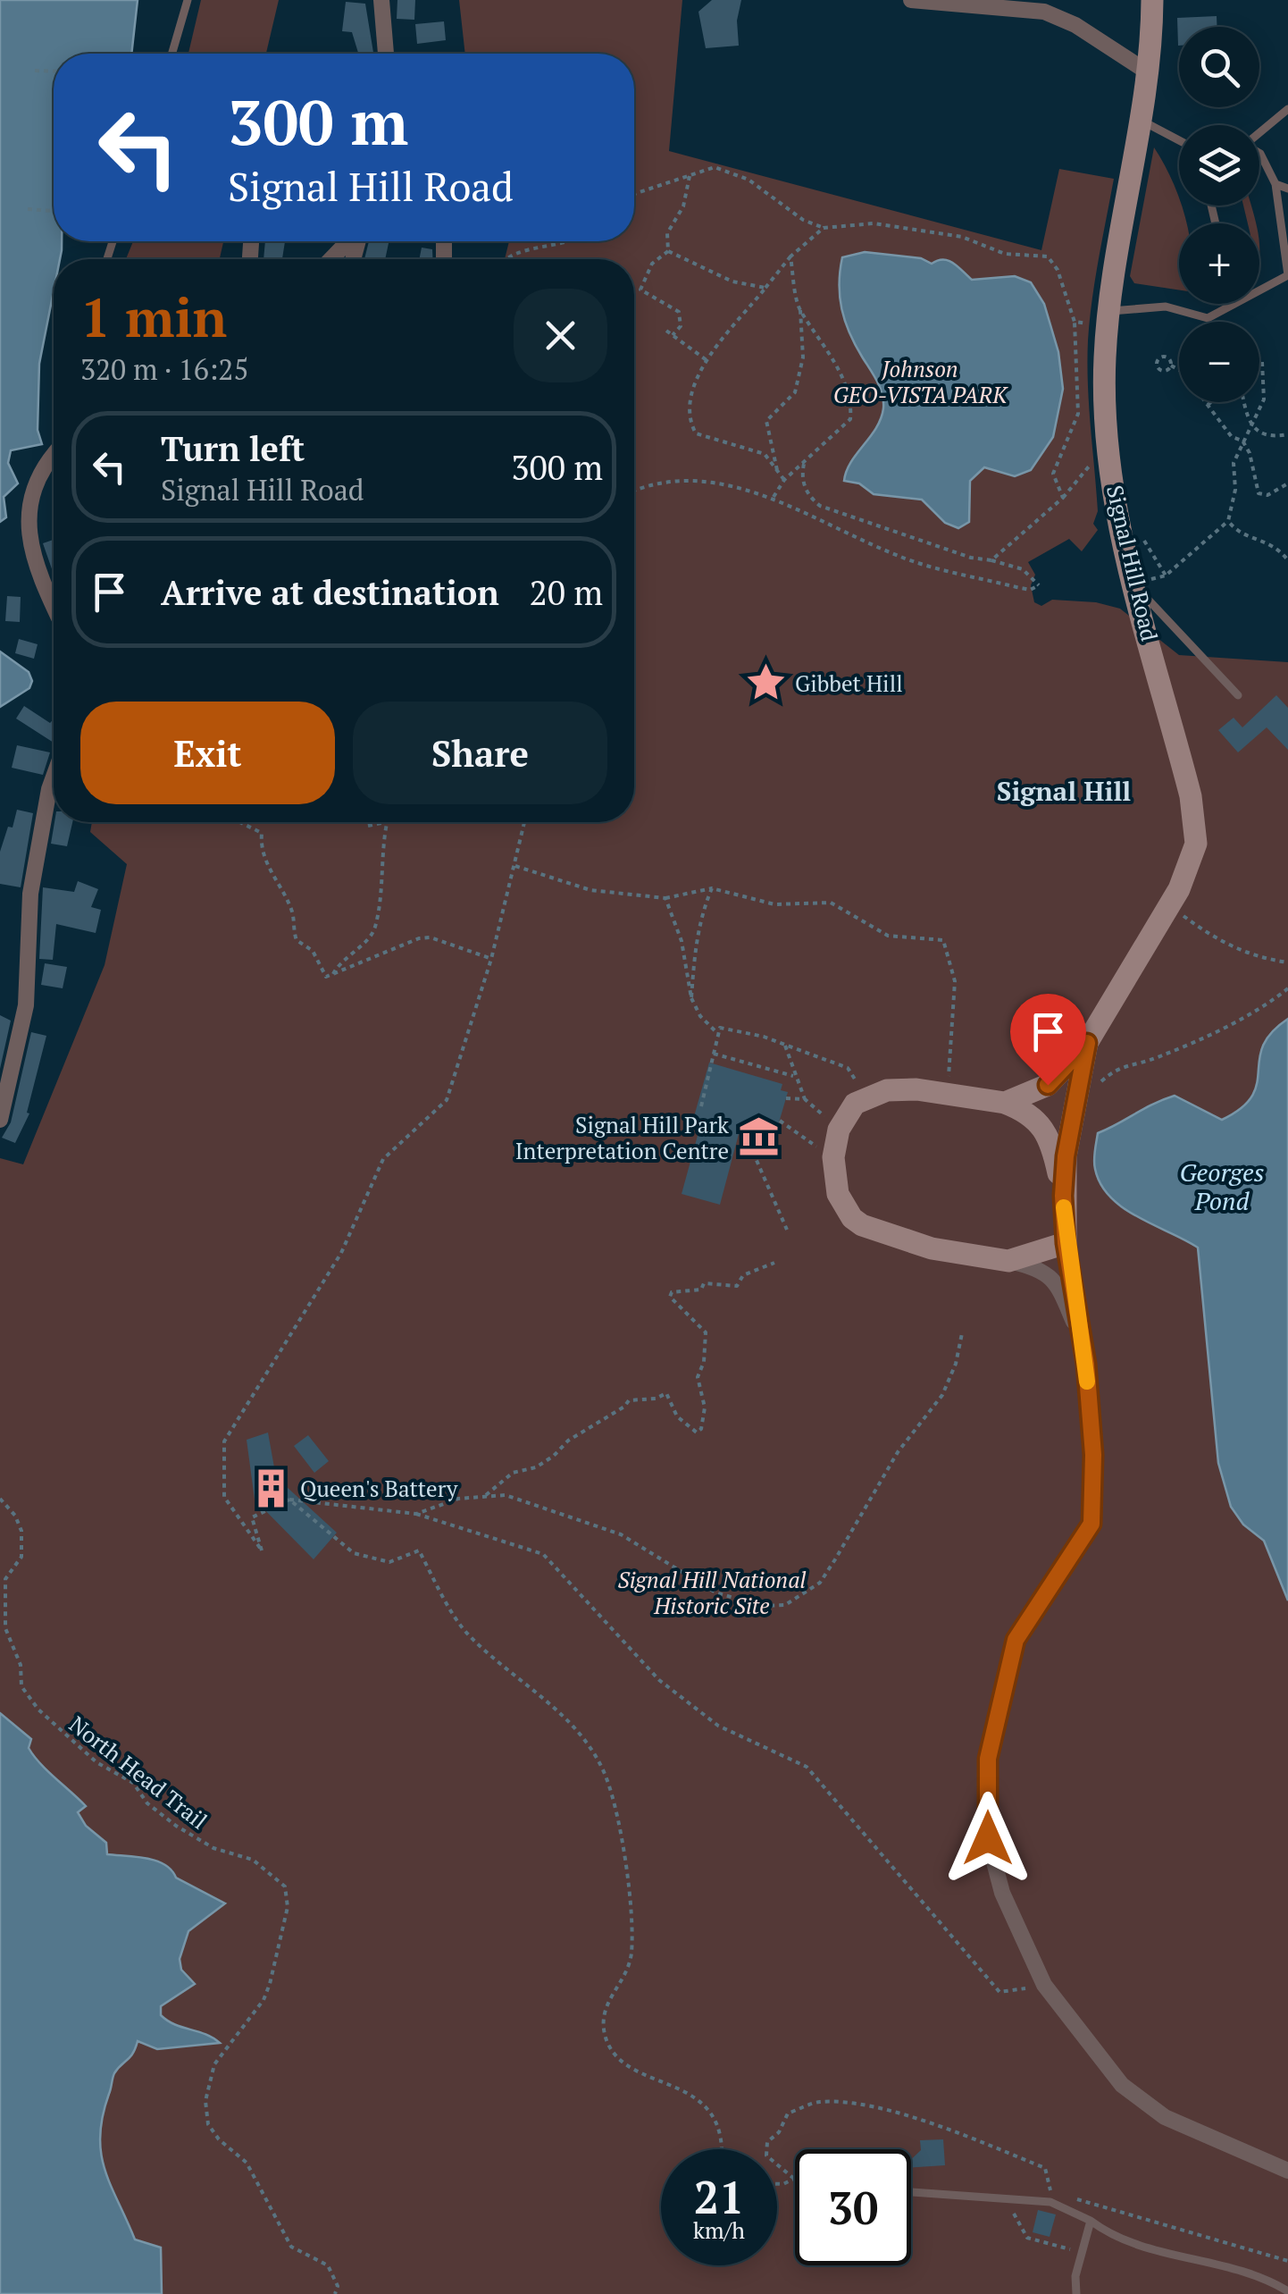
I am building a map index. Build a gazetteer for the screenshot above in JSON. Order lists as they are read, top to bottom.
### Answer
{
  "streets": {
    "street": ["Signal Hill Road"],
    "path": ["North Head Trail"]
  },
  "districts": ["Signal Hill"],
  "water": ["Georges Pond"],
  "parks": ["Johnson GEO-VISTA PARK", "Signal Hill National Historic Site"],
  "places": {
    "place": ["Gibbet Hill"],
    "museum": ["Signal Hill Park Interpretation Centre"],
    "building": ["Queen's Battery"]
  },
  "page": {
    "map_buttons": ["+", "−"],
    "turn": ["300 m", "Signal Hill Road"],
    "heading": ["1 min", "320 m · 16:25"],
    "list": [
      {
        "name": "Turn left",
        "note": "Signal Hill Road",
        "value": "300 m"
      },
      {
        "name": "Arrive at destination",
        "value": "20 m"
      }
    ],
    "buttons": ["Exit", "Share"],
    "speed": "21 km/h",
    "limit": "30"
  }
}
